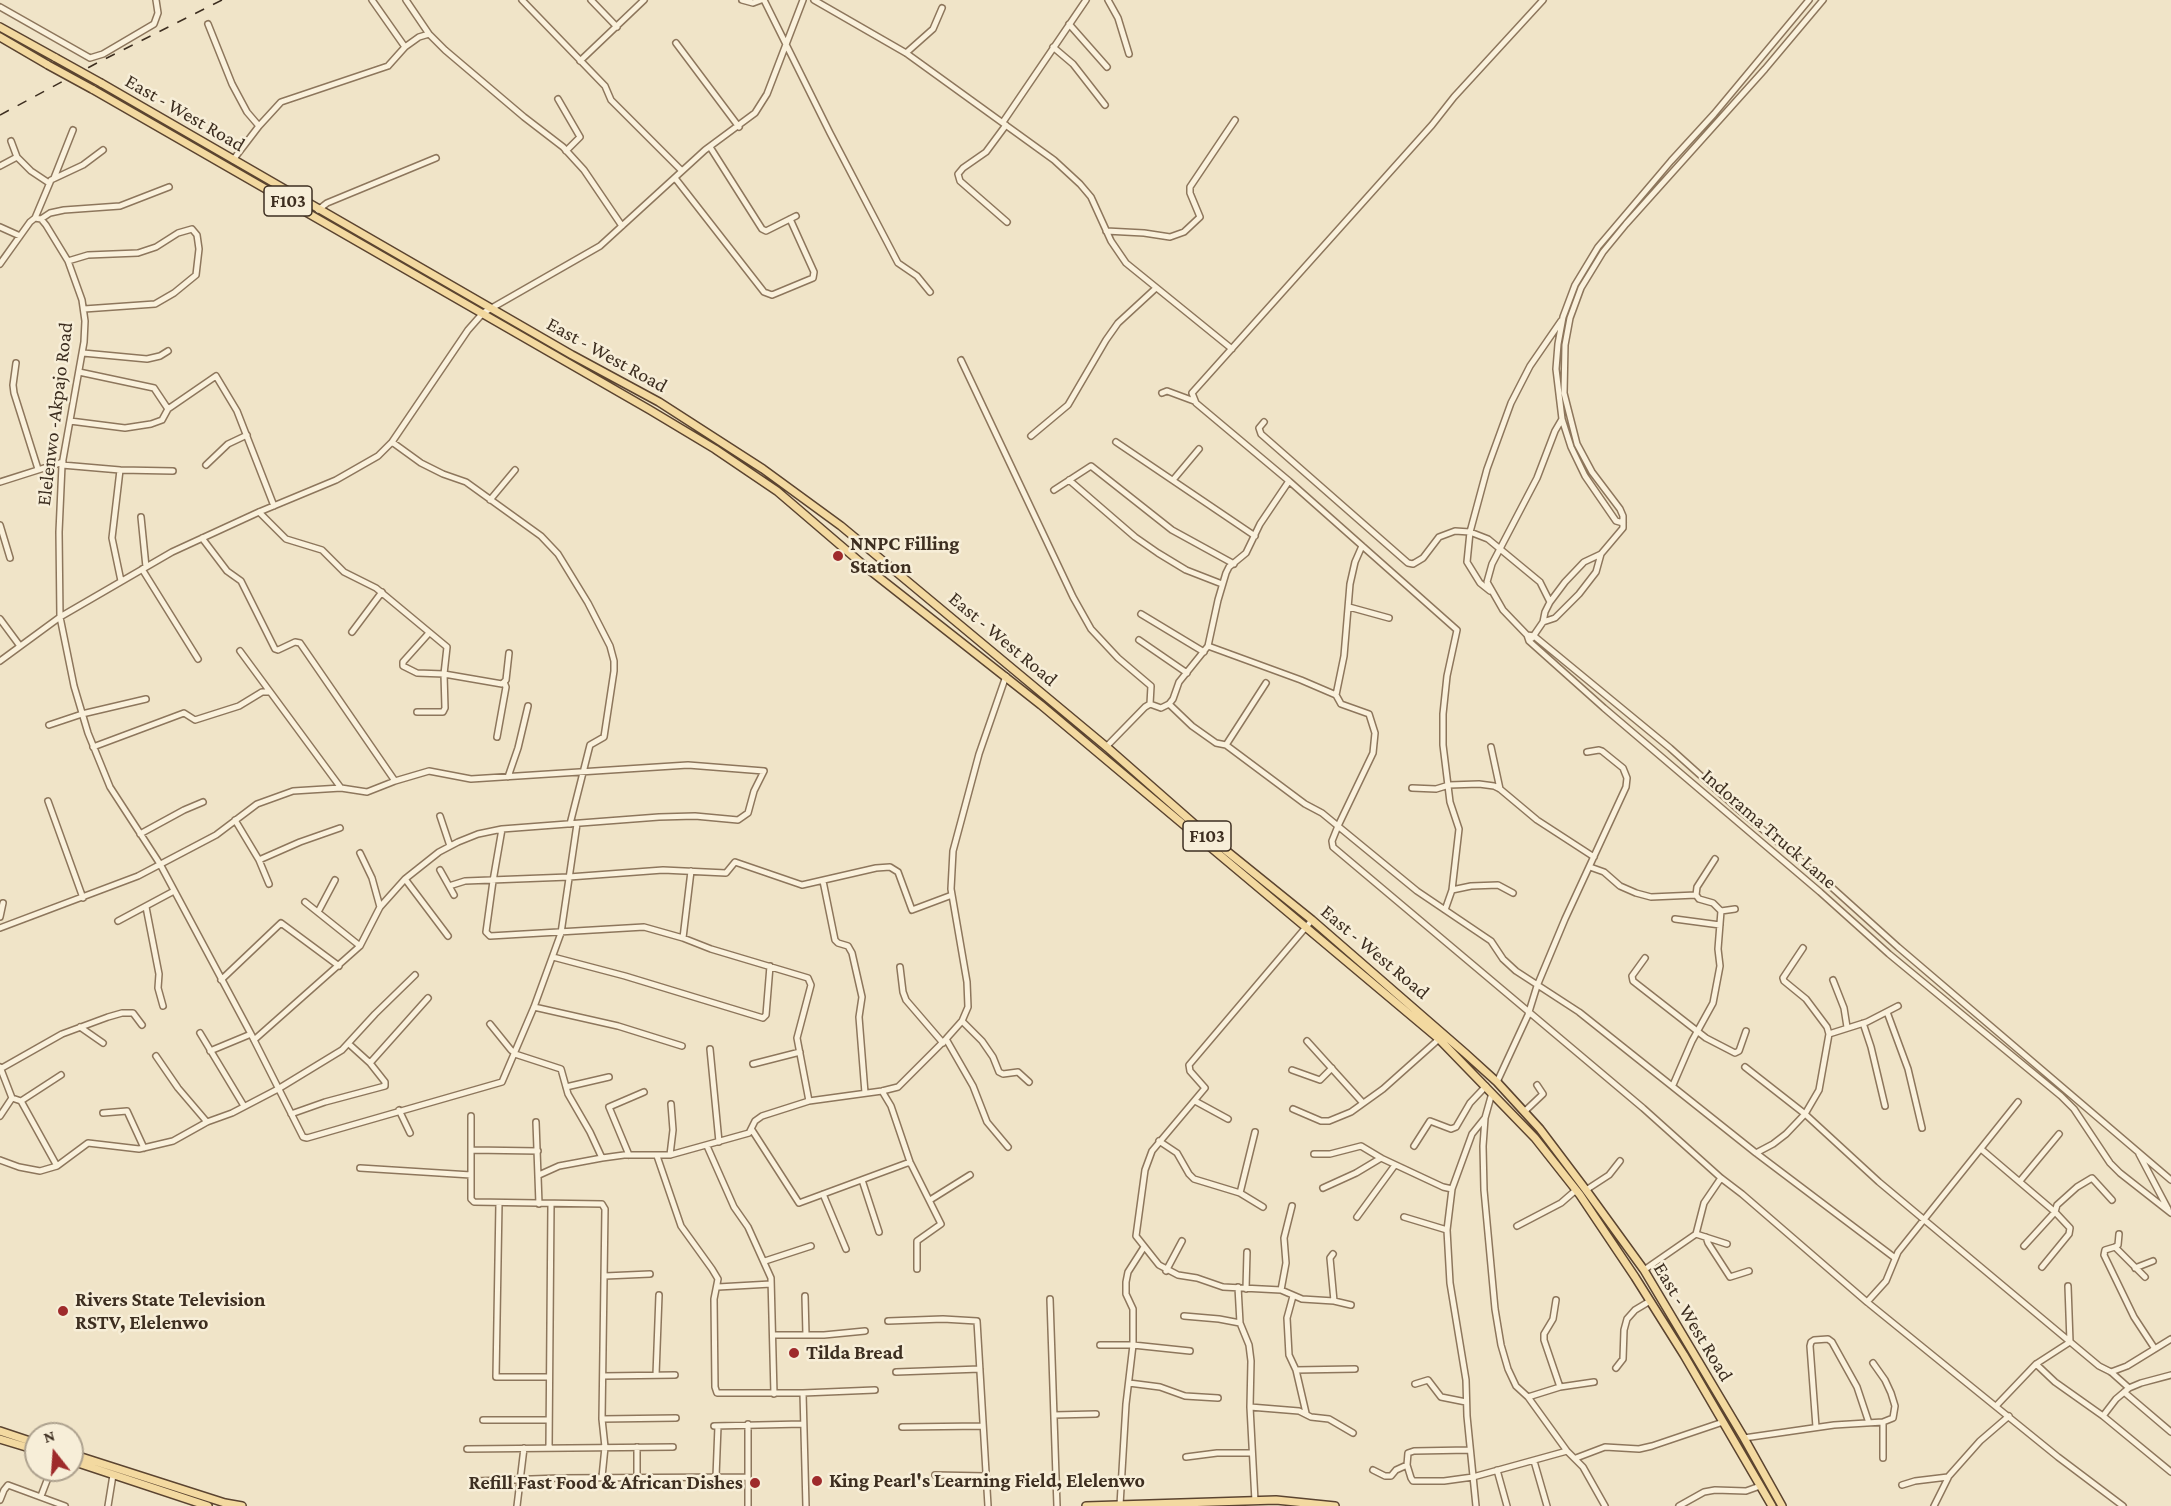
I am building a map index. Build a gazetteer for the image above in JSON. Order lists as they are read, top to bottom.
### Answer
{
  "streets": {
    "main road": ["East - West Road", "F103"],
    "street": ["Elelenwo -Akpajo Road", "Indorama Truck Lane"]
  },
  "places": [
    "NNPC Filling Station",
    "Rivers State Television RSTV, Elelenwo",
    "Tilda Bread",
    "King Pearl's Learning Field, Elelenwo",
    "Refill Fast Food & African Dishes"
  ],
  "north": "top"
}
